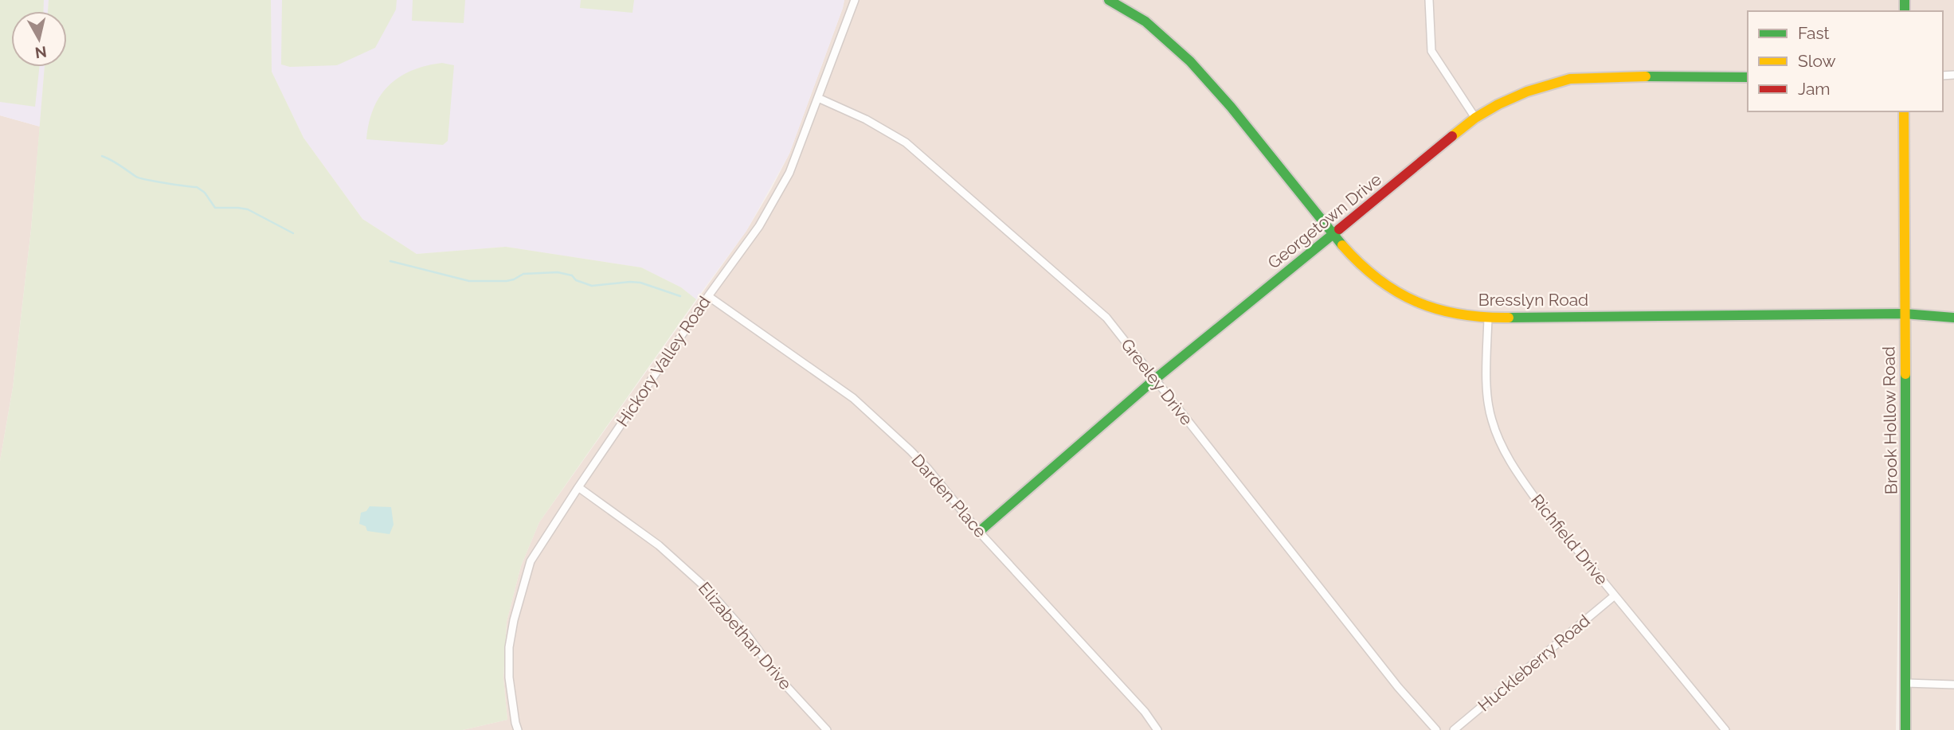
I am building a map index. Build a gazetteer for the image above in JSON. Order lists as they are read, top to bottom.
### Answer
{
  "streets": {
    "street": [
      "Georgetown Drive",
      "Bresslyn Road",
      "Hickory Valley Road",
      "Greeley Drive",
      "Brook Hollow Road",
      "Darden Place",
      "Richfield Drive",
      "Elizabethan Drive",
      "Huckleberry Road"
    ]
  },
  "crossings": [
    ["Georgetown Drive", "Bresslyn Road"],
    ["Georgetown Drive", "Greeley Drive"],
    ["Georgetown Drive", "Darden Place"],
    ["Bresslyn Road", "Brook Hollow Road"],
    ["Bresslyn Road", "Richfield Drive"],
    ["Hickory Valley Road", "Greeley Drive"],
    ["Hickory Valley Road", "Darden Place"],
    ["Hickory Valley Road", "Elizabethan Drive"],
    ["Richfield Drive", "Huckleberry Road"]
  ],
  "legend": ["Fast", "Slow", "Jam"],
  "north": "bottom"
}
